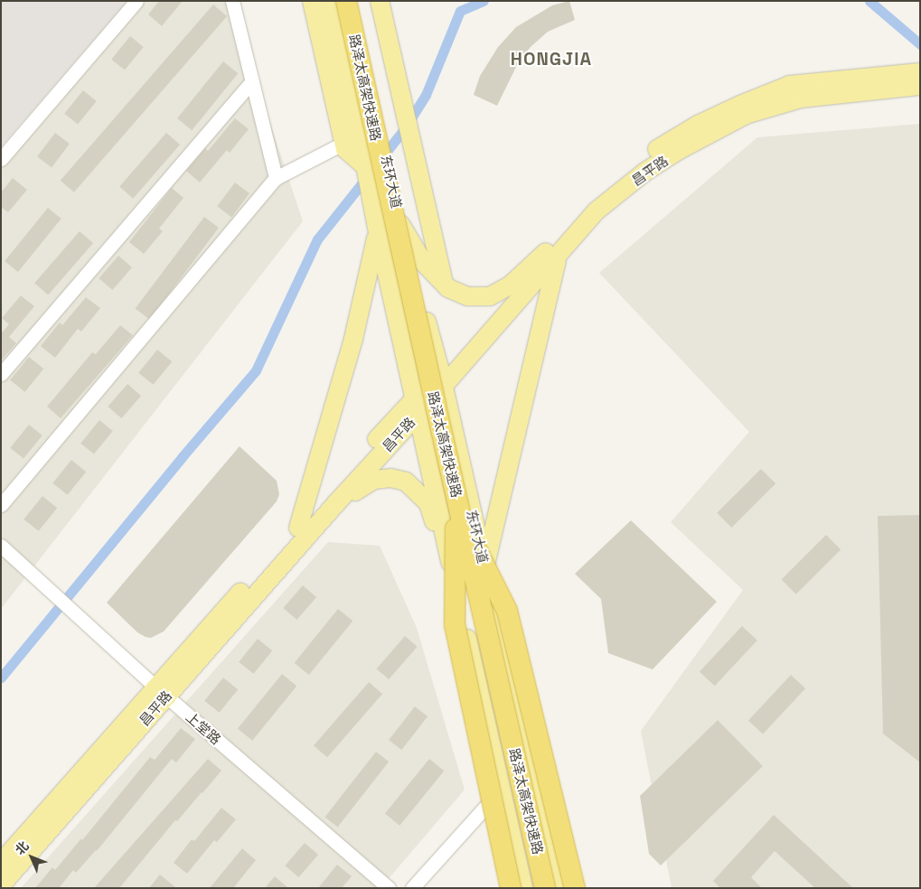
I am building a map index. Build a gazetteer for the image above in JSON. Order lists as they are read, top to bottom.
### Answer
{
  "streets": {
    "highway": ["路泽太高架快速路"],
    "main road": ["昌平路", "东环大道"],
    "street": ["上堂路"]
  },
  "crossings": [
    ["昌平路", "东环大道"],
    ["昌平路", "上堂路"]
  ],
  "districts": ["HONGJIA"],
  "north": "top left"
}
